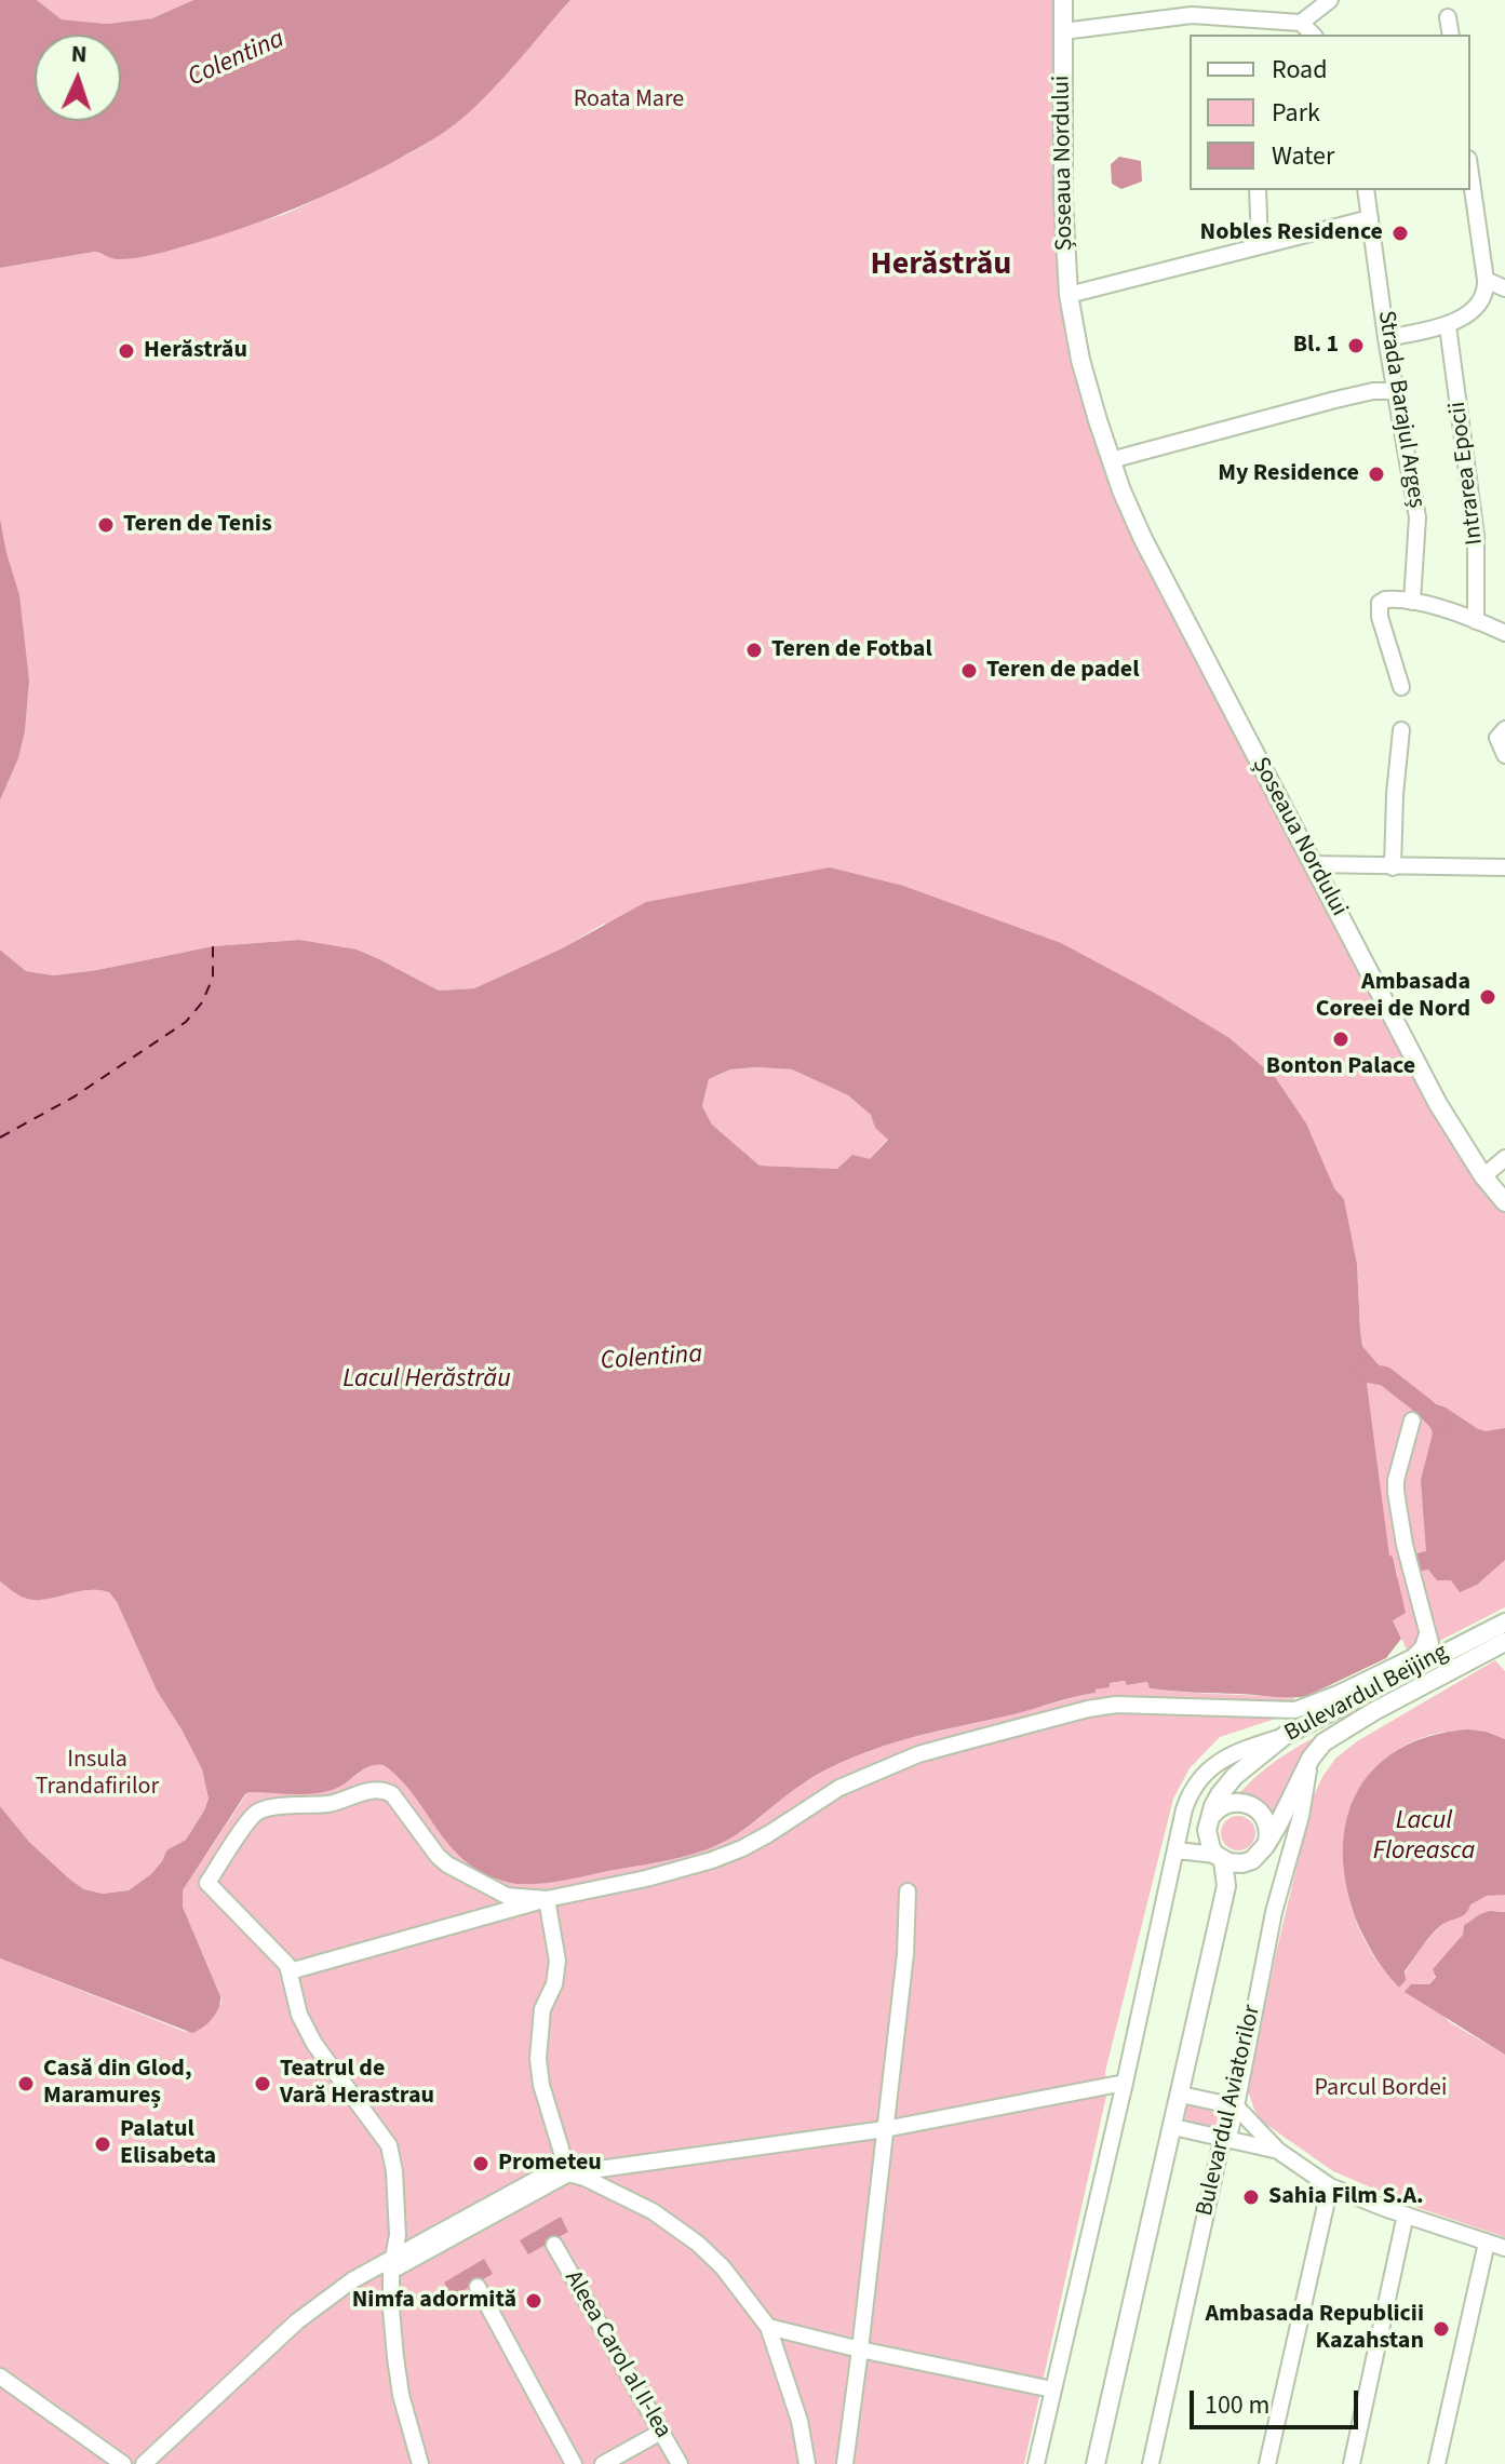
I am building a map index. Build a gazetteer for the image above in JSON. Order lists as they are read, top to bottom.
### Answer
{
  "streets": {
    "main road": ["Șoseaua Nordului", "Bulevardul Beijing"],
    "street": [
      "Strada Barajul Argeș",
      "Intrarea Epocii",
      "Bulevardul Aviatorilor",
      "Aleea Carol al II-lea"
    ]
  },
  "crossings": [
    ["Bulevardul Beijing", "Bulevardul Aviatorilor"]
  ],
  "districts": ["Herăstrău"],
  "water": ["Colentina", "Lacul Herăstrău", "Lacul Floreasca"],
  "parks": ["Roata Mare", "Insula Trandafirilor", "Parcul Bordei"],
  "places": [
    "Nobles Residence",
    "Bl. 1",
    "Herăstrău",
    "My Residence",
    "Teren de Tenis",
    "Teren de Fotbal",
    "Teren de padel",
    "Ambasada Coreei de Nord",
    "Bonton Palace",
    "Casă din Glod, Maramureș",
    "Teatrul de Vară Herastrau",
    "Palatul Elisabeta",
    "Prometeu",
    "Sahia Film S.A.",
    "Nimfa adormită",
    "Ambasada Republicii Kazahstan"
  ],
  "legend": ["Road", "Park", "Water"],
  "scale_bar": "100 m",
  "north": "top"
}
